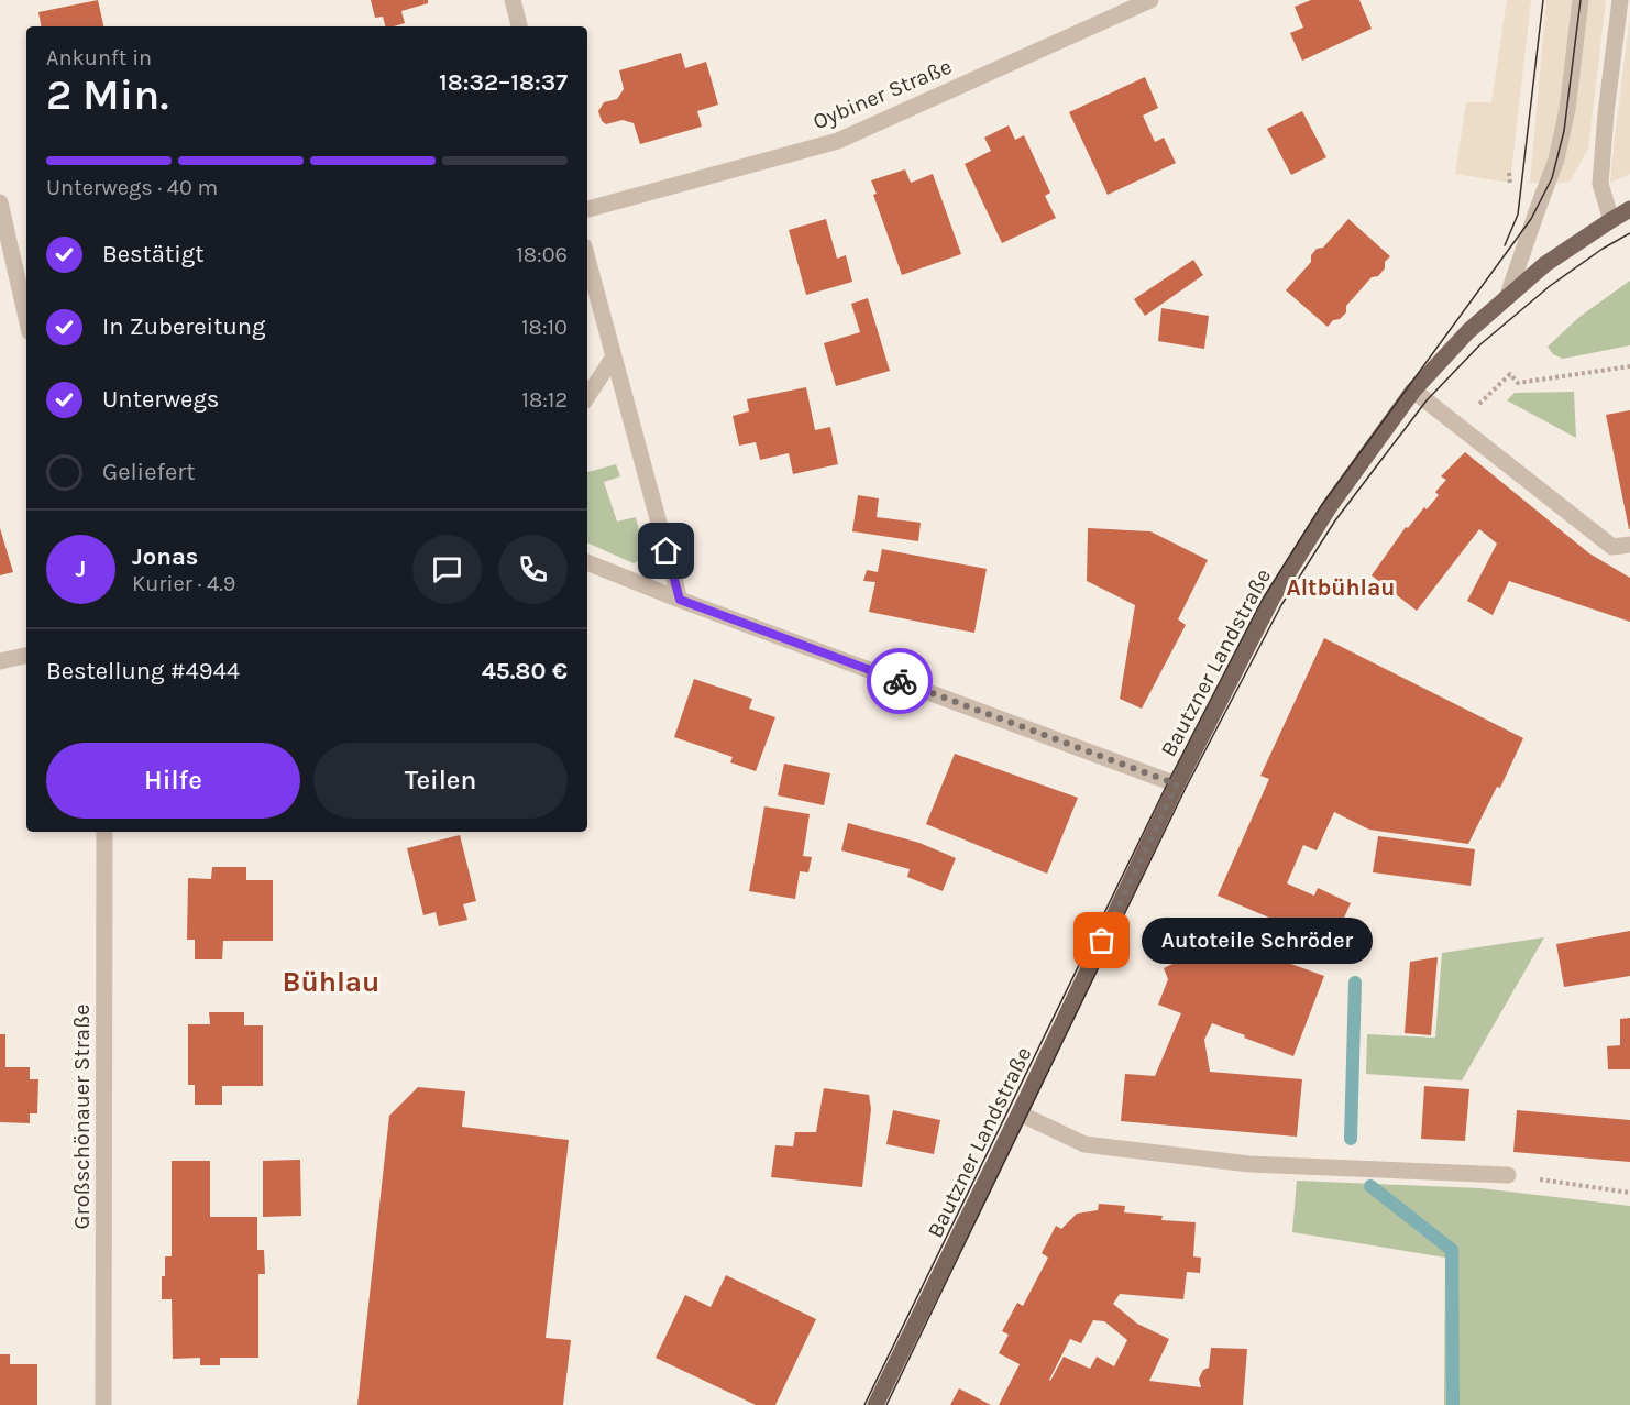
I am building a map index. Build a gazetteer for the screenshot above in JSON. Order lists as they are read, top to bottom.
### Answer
{
  "streets": {
    "main road": ["Bautzner Landstraße"],
    "street": ["Oybiner Straße", "Großschönauer Straße"]
  },
  "districts": ["Altbühlau", "Bühlau"],
  "places": ["Autoteile Schröder"],
  "page": {
    "heading": ["2 Min.", "Ankunft in", "18:32–18:37"],
    "panel": [
      "Jonas",
      "Kurier · 4.9",
      "Bestellung #4944",
      "45.80 €"
    ],
    "bar": "Unterwegs · 40 m",
    "list": [
      ["Bestätigt", "18:06"],
      ["In Zubereitung", "18:10"],
      ["Unterwegs", "18:12"],
      "Geliefert"
    ],
    "round": "J",
    "buttons": ["Hilfe", "Teilen"],
    "bubble": "Autoteile Schröder"
  }
}
